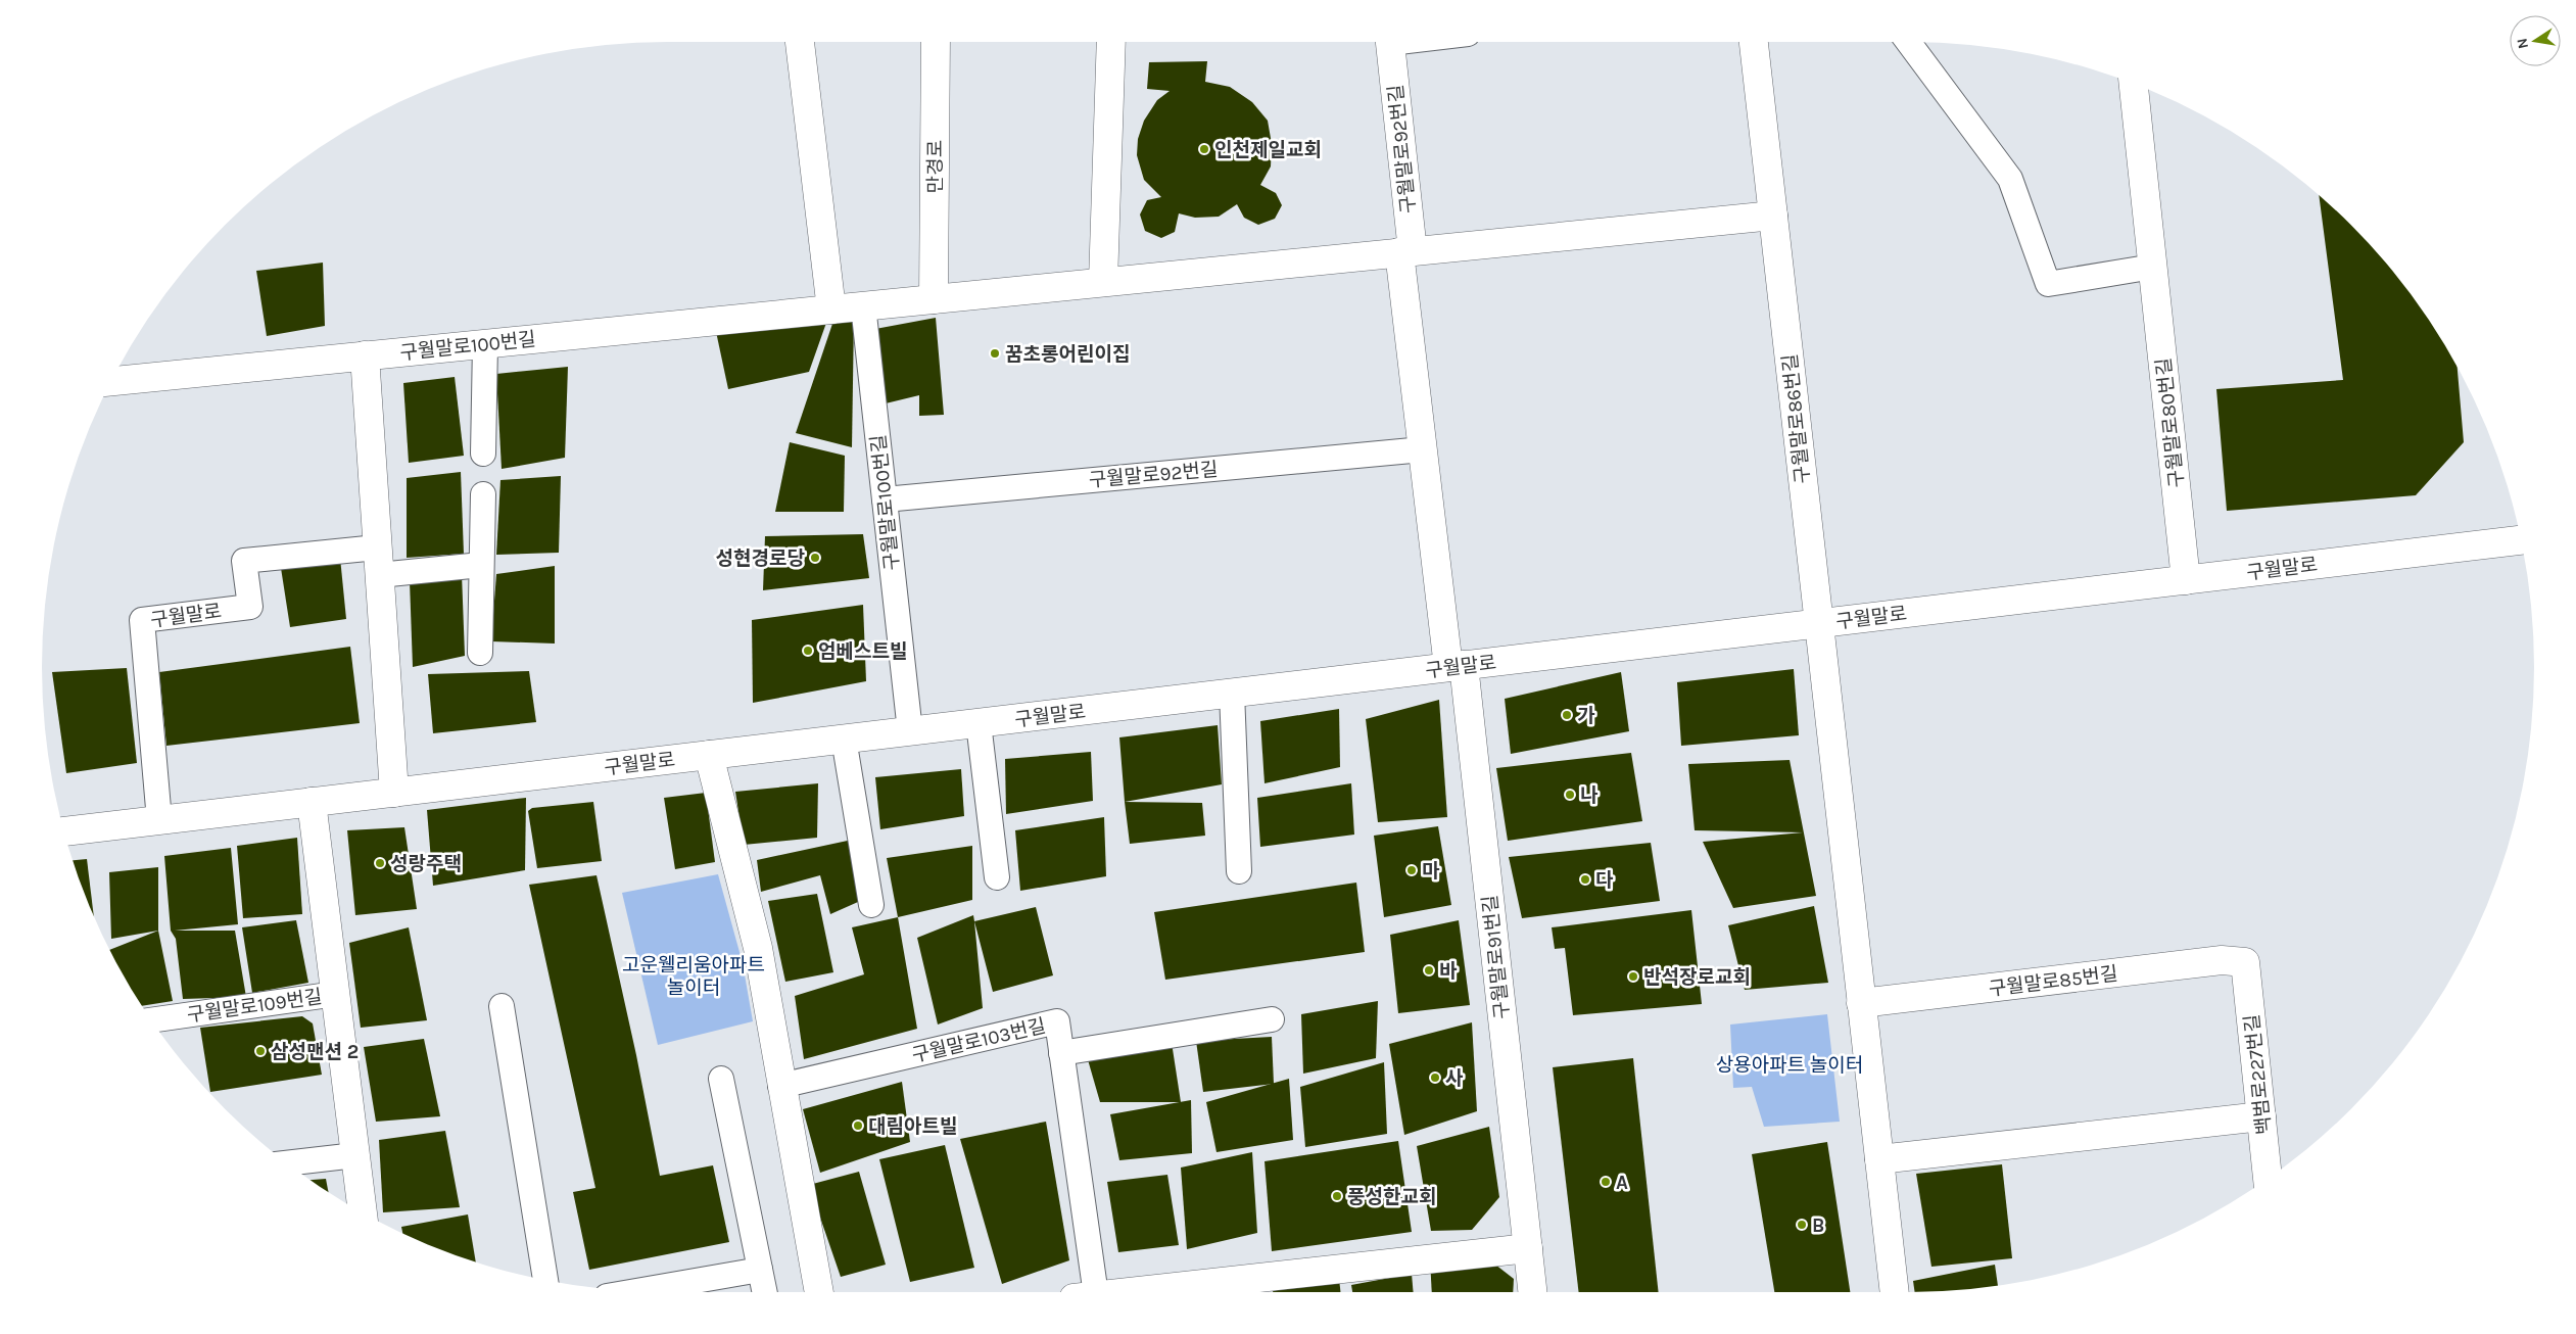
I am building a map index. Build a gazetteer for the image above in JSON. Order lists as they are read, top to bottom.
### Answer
{
  "streets": {
    "street": [
      "구월말로92번길",
      "만경로",
      "구월말로100번길",
      "구월말로86번길",
      "구월말로80번길",
      "구월말로",
      "구월말로91번길",
      "구월말로85번길",
      "구월말로109번길",
      "백범로227번길"
    ],
    "lane": ["구월말로103번길"]
  },
  "crossings": [
    ["구월말로92번길", "구월말로100번길"],
    ["구월말로92번길", "구월말로"],
    ["구월말로92번길", "구월말로91번길"],
    ["구월말로100번길", "구월말로"],
    ["구월말로86번길", "구월말로"],
    ["구월말로80번길", "구월말로"],
    ["구월말로", "구월말로91번길"],
    ["구월말로", "구월말로109번길"],
    ["구월말로85번길", "백범로227번길"]
  ],
  "parks": ["고운웰리움아파트 놀이터", "상용아파트 놀이터"],
  "places": [
    "인천제일교회",
    "꿈초롱어린이집",
    "성현경로당",
    "엄베스트빌",
    "가",
    "나",
    "성랑주택",
    "마",
    "다",
    "바",
    "반석장로교회",
    "삼성맨션 2",
    "사",
    "대림아트빌",
    "A",
    "풍성한교회",
    "B"
  ],
  "north": "left"
}
